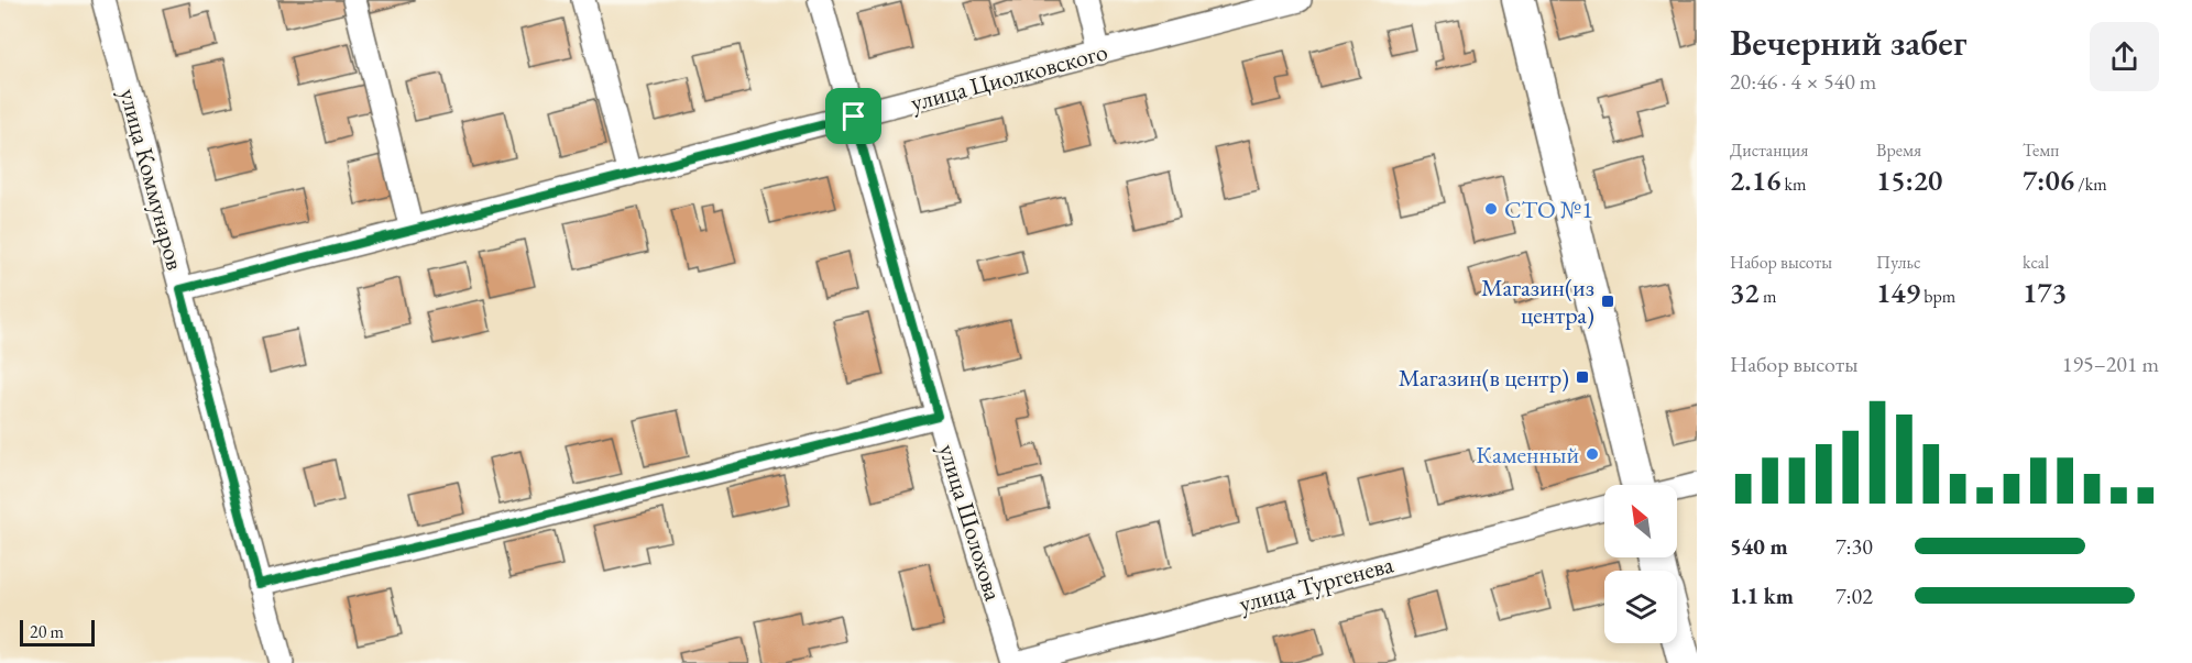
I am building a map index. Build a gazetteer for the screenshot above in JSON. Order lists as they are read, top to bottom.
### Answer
{
  "streets": {
    "street": [
      "улица Циолковского",
      "улица Коммунаров",
      "улица Шолохова",
      "улица Тургенева"
    ]
  },
  "crossings": [
    ["улица Циолковского", "улица Коммунаров"],
    ["улица Циолковского", "улица Шолохова"],
    ["улица Шолохова", "улица Тургенева"]
  ],
  "places": {
    "other": ["СТО №1", "Каменный"],
    "transit": ["Магазин(из центра)", "Магазин(в центр)"]
  },
  "scale_bar": "20 m",
  "north": "top left",
  "page": {
    "heading": ["Вечерний забег", "20:46 · 4 × 540 m"],
    "stats": [
      ["Дистанция", "2.16 km"],
      ["Время", "15:20"],
      ["Темп", "7:06 /km"],
      ["Набор высоты", "32 m"],
      ["Пульс", "149 bpm"],
      ["kcal", "173"]
    ],
    "chart": ["Набор высоты", "195–201 m"],
    "list": [
      {
        "name": "540 m",
        "note": "7:30"
      },
      {
        "name": "1.1 km",
        "note": "7:02"
      }
    ],
    "scale": "20 m"
  }
}
